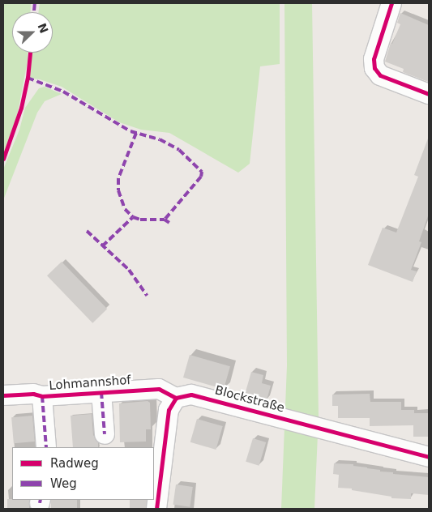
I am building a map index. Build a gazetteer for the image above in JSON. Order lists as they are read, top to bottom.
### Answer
{
  "streets": {
    "street": ["Lohmannshof", "Blockstraße"]
  },
  "crossings": [
    ["Lohmannshof", "Blockstraße"]
  ],
  "legend": ["Radweg", "Weg"],
  "north": "right"
}
